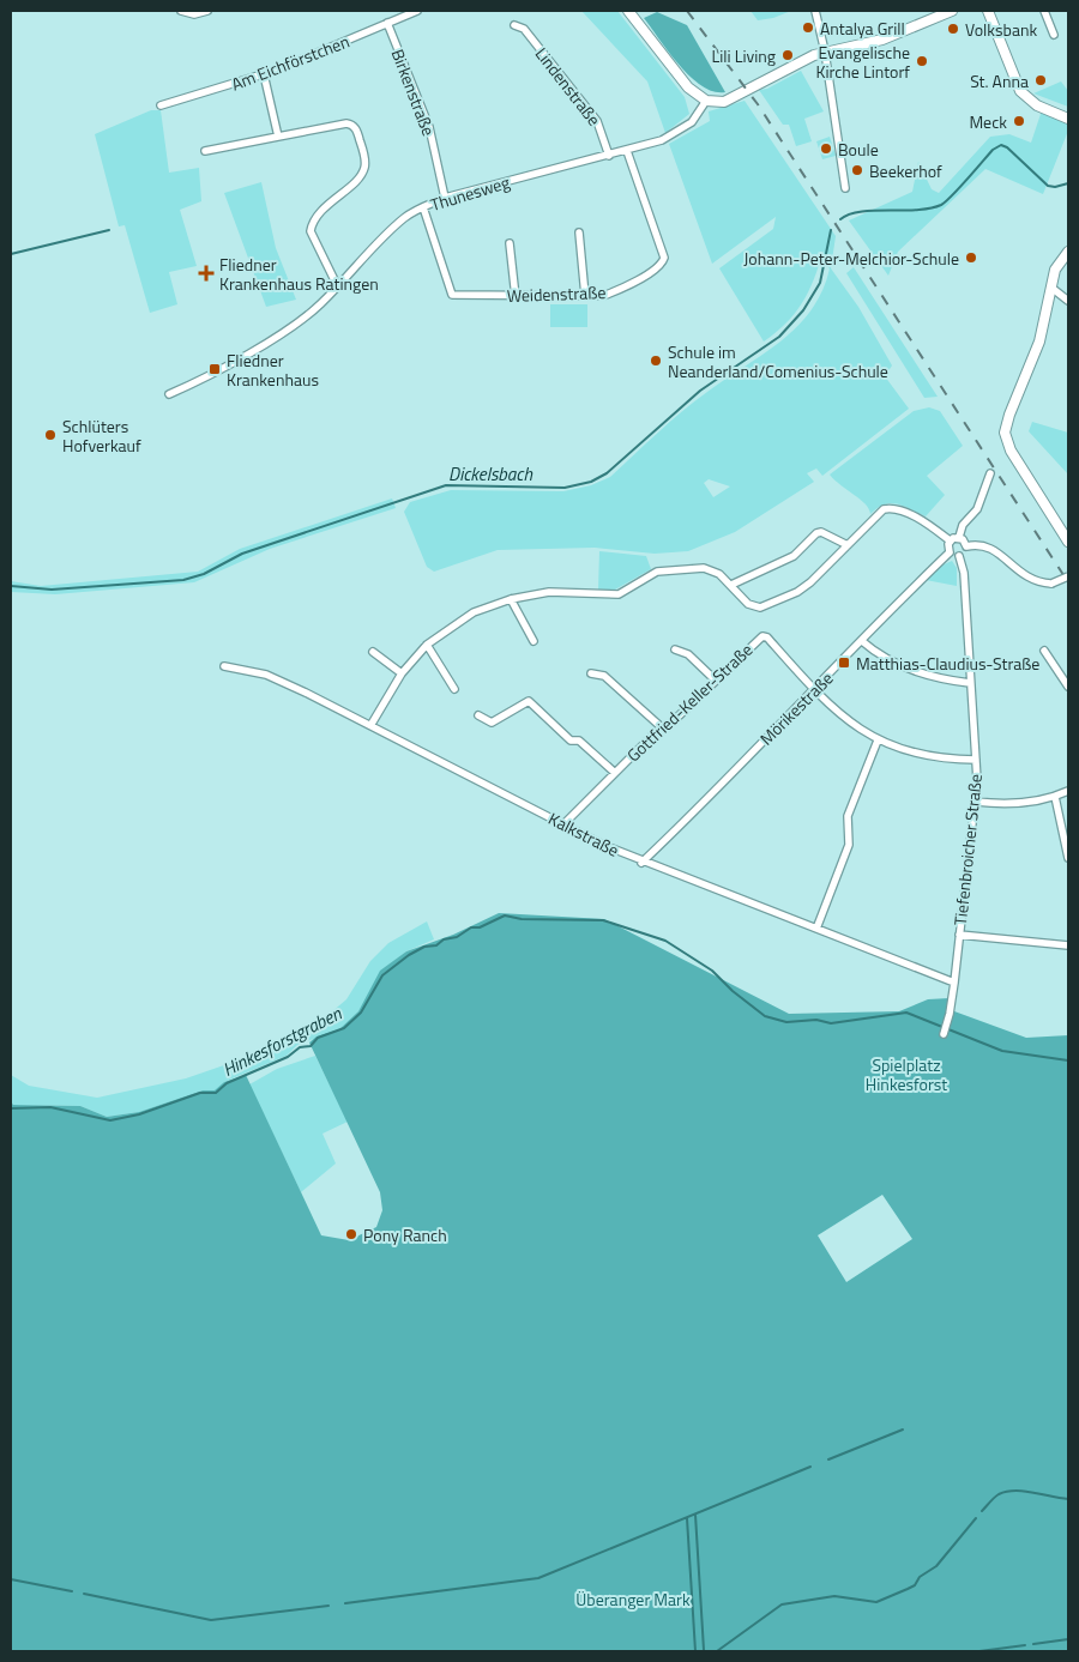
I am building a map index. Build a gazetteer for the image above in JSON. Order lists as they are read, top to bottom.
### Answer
{
  "streets": {
    "street": [
      "Am Eichförstchen",
      "Lindenstraße",
      "Birkenstraße",
      "Thunesweg",
      "Weidenstraße",
      "Gottfried-Keller-Straße",
      "Mörikestraße",
      "Kalkstraße",
      "Tiefenbroicher Straße"
    ]
  },
  "crossings": [
    ["Am Eichförstchen", "Birkenstraße"],
    ["Lindenstraße", "Thunesweg"],
    ["Birkenstraße", "Thunesweg"],
    ["Thunesweg", "Weidenstraße"],
    ["Gottfried-Keller-Straße", "Mörikestraße"],
    ["Gottfried-Keller-Straße", "Kalkstraße"],
    ["Mörikestraße", "Kalkstraße"],
    ["Mörikestraße", "Tiefenbroicher Straße"],
    ["Kalkstraße", "Tiefenbroicher Straße"]
  ],
  "water": ["Dickelsbach", "Hinkesforstgraben"],
  "parks": ["Spielplatz Hinkesforst", "Überanger Mark"],
  "places": {
    "other": [
      "Antalya Grill",
      "Volksbank",
      "Lili Living",
      "Evangelische Kirche Lintorf",
      "St. Anna",
      "Meck",
      "Boule",
      "Beekerhof",
      "Johann-Peter-Melchior-Schule",
      "Schule im Neanderland/Comenius-Schule",
      "Schlüters Hofverkauf",
      "Pony Ranch"
    ],
    "health": ["Fliedner Krankenhaus Ratingen"],
    "transit": ["Fliedner Krankenhaus", "Matthias-Claudius-Straße"]
  }
}
